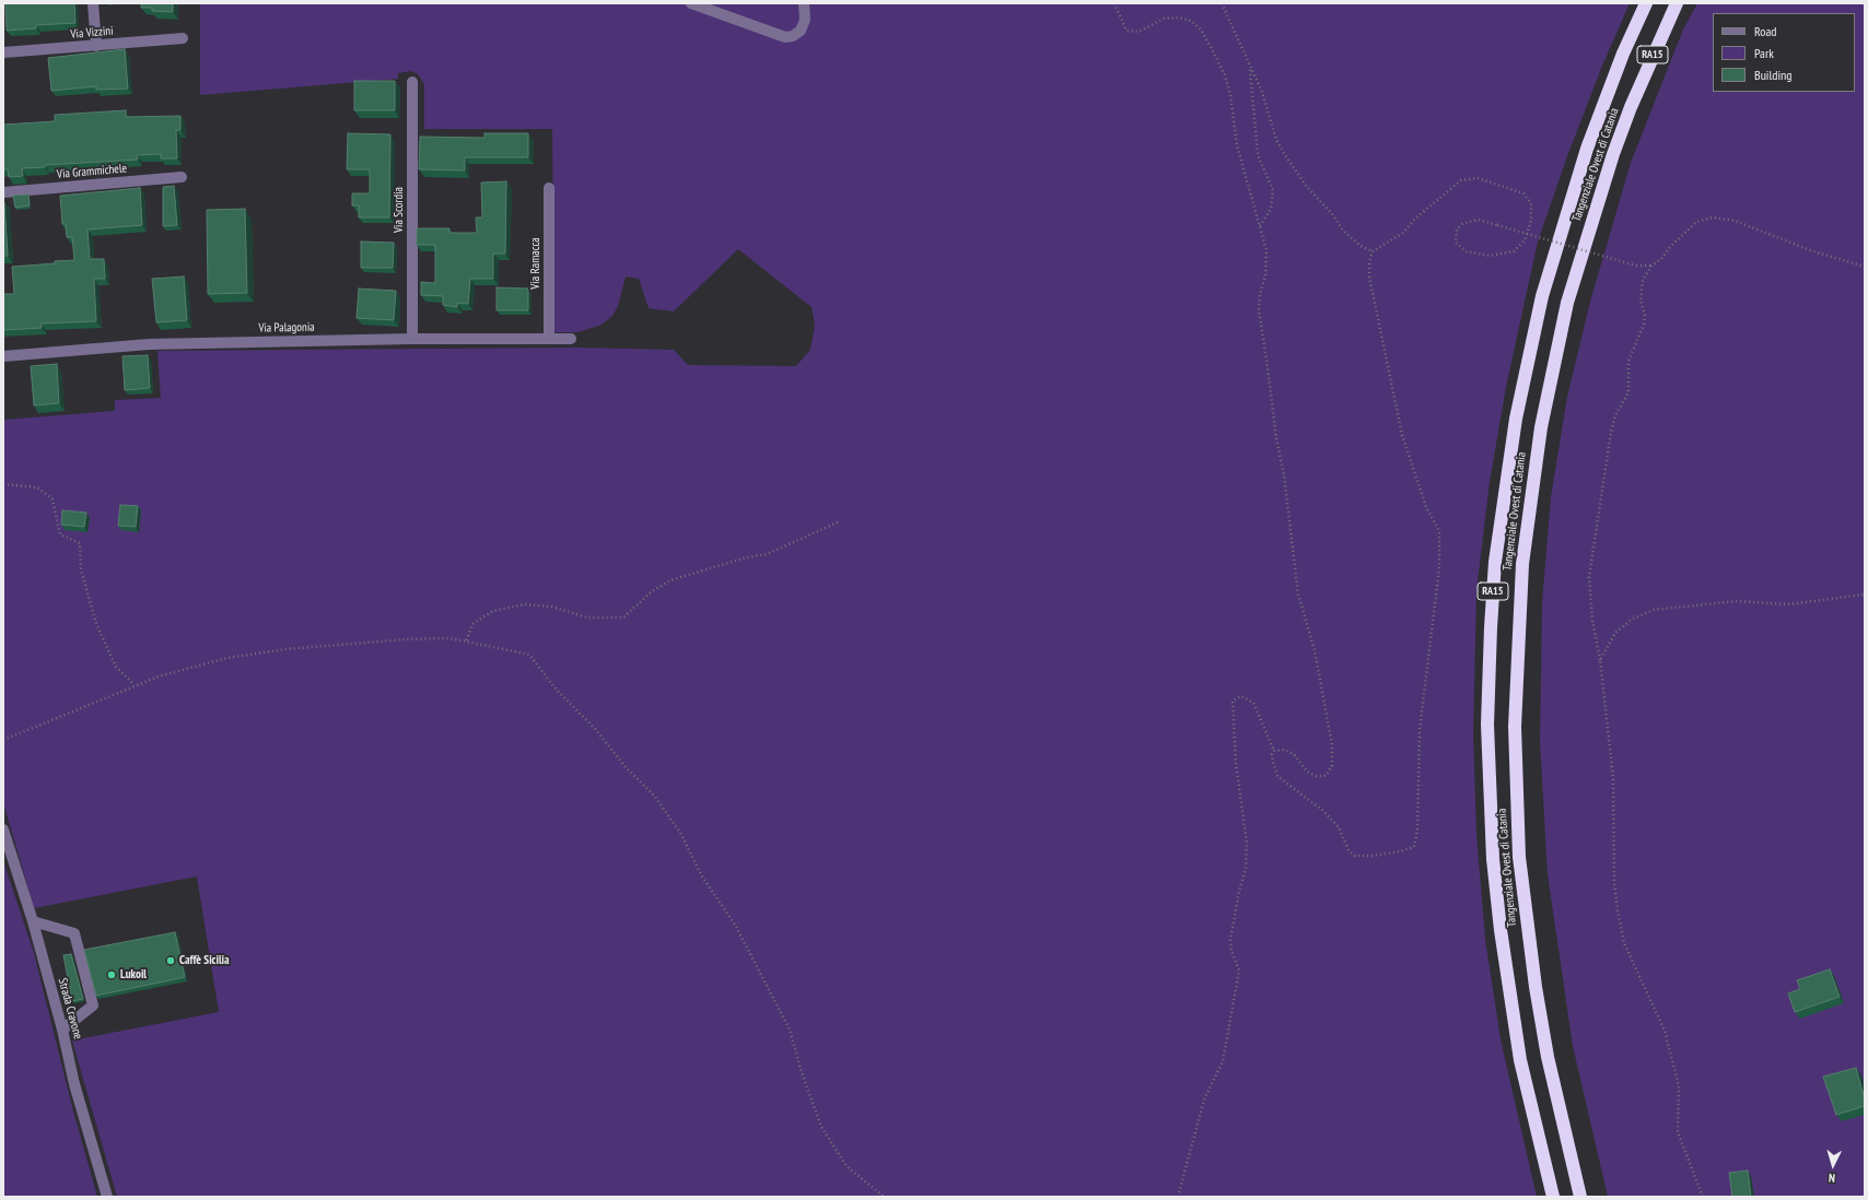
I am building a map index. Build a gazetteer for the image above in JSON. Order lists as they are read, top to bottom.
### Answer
{
  "streets": {
    "highway": ["RA15", "Tangenziale Ovest di Catania"],
    "street": [
      "Via Vizzini",
      "Via Grammichele",
      "Via Scordia",
      "Via Ramacca",
      "Via Palagonia",
      "Strada Cravone"
    ]
  },
  "crossings": [
    ["Via Scordia", "Via Palagonia"],
    ["Via Ramacca", "Via Palagonia"]
  ],
  "places": ["Caffè Sicilia", "Lukoil"],
  "legend": ["Road", "Park", "Building"],
  "north": "bottom"
}
